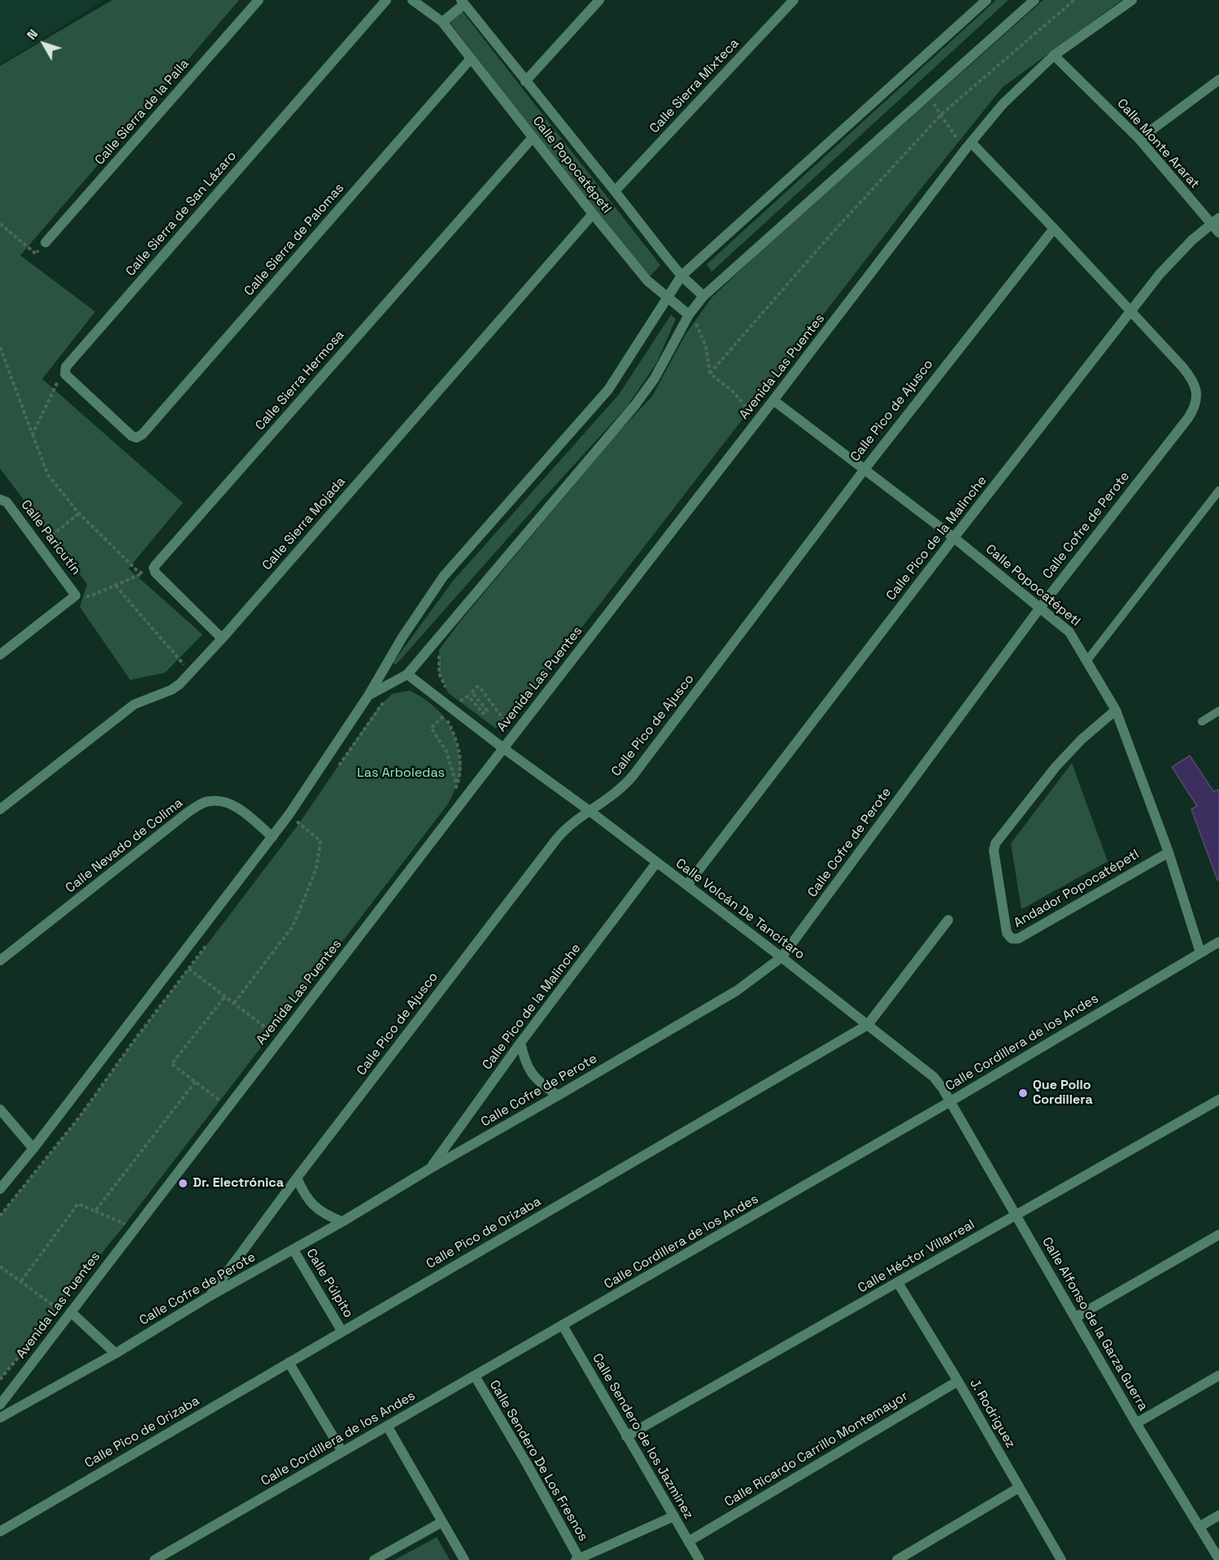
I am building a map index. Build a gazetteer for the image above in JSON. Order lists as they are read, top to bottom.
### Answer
{
  "streets": {
    "street": [
      "Calle Sierra Mixteca",
      "Calle Sierra de la Paila",
      "Calle Monte Ararat",
      "Calle Popocatépetl",
      "Calle Sierra de San Lázaro",
      "Calle Sierra de Palomas",
      "Avenida Las Puentes",
      "Calle Sierra Hermosa",
      "Calle Pico de Ajusco",
      "Calle Sierra Mojada",
      "Calle Cofre de Perote",
      "Calle Paricutín",
      "Calle Pico de la Malinche",
      "Calle Nevado de Colima",
      "Andador Popocatépetl",
      "Calle Volcán De Tancítaro",
      "Calle Cordillera de los Andes",
      "Calle Pico de Orizaba",
      "Calle Héctor Villarreal",
      "Calle Púlpito",
      "Calle Alfonso de la Garza Guerra",
      "J. Rodriguez",
      "Calle Sendero de los Jazminez",
      "Calle Ricardo Carrillo Montemayor",
      "Calle Sendero De Los Fresnos"
    ]
  },
  "crossings": [
    ["Calle Sierra Mixteca", "Calle Popocatépetl"],
    ["Calle Monte Ararat", "Avenida Las Puentes"],
    ["Calle Monte Ararat", "Calle Pico de la Malinche"],
    ["Calle Popocatépetl", "Calle Sierra de Palomas"],
    ["Calle Popocatépetl", "Avenida Las Puentes"],
    ["Calle Popocatépetl", "Calle Sierra Hermosa"],
    ["Calle Popocatépetl", "Calle Pico de Ajusco"],
    ["Calle Popocatépetl", "Calle Sierra Mojada"],
    ["Calle Popocatépetl", "Calle Cofre de Perote"],
    ["Calle Popocatépetl", "Calle Pico de la Malinche"],
    ["Calle Popocatépetl", "Andador Popocatépetl"],
    ["Calle Popocatépetl", "Calle Cordillera de los Andes"],
    ["Calle Sierra de San Lázaro", "Calle Sierra de Palomas"],
    ["Avenida Las Puentes", "Calle Cofre de Perote"],
    ["Avenida Las Puentes", "Calle Volcán De Tancítaro"],
    ["Calle Pico de Ajusco", "Calle Cofre de Perote"],
    ["Calle Pico de Ajusco", "Calle Volcán De Tancítaro"],
    ["Calle Cofre de Perote", "Calle Pico de la Malinche"],
    ["Calle Cofre de Perote", "Calle Volcán De Tancítaro"],
    ["Calle Cofre de Perote", "Calle Púlpito"],
    ["Calle Pico de la Malinche", "Calle Volcán De Tancítaro"],
    ["Calle Volcán De Tancítaro", "Calle Cordillera de los Andes"],
    ["Calle Volcán De Tancítaro", "Calle Pico de Orizaba"],
    ["Calle Volcán De Tancítaro", "Calle Alfonso de la Garza Guerra"],
    ["Calle Cordillera de los Andes", "Calle Alfonso de la Garza Guerra"],
    ["Calle Cordillera de los Andes", "Calle Sendero de los Jazminez"],
    ["Calle Cordillera de los Andes", "Calle Sendero De Los Fresnos"],
    ["Calle Pico de Orizaba", "Calle Púlpito"],
    ["Calle Héctor Villarreal", "Calle Alfonso de la Garza Guerra"],
    ["Calle Héctor Villarreal", "J. Rodriguez"],
    ["Calle Héctor Villarreal", "Calle Sendero de los Jazminez"],
    ["J. Rodriguez", "Calle Ricardo Carrillo Montemayor"],
    ["Calle Sendero de los Jazminez", "Calle Ricardo Carrillo Montemayor"]
  ],
  "parks": ["Las Arboledas"],
  "places": ["Que Pollo Cordillera", "Dr. Electrónica"],
  "north": "top left"
}
